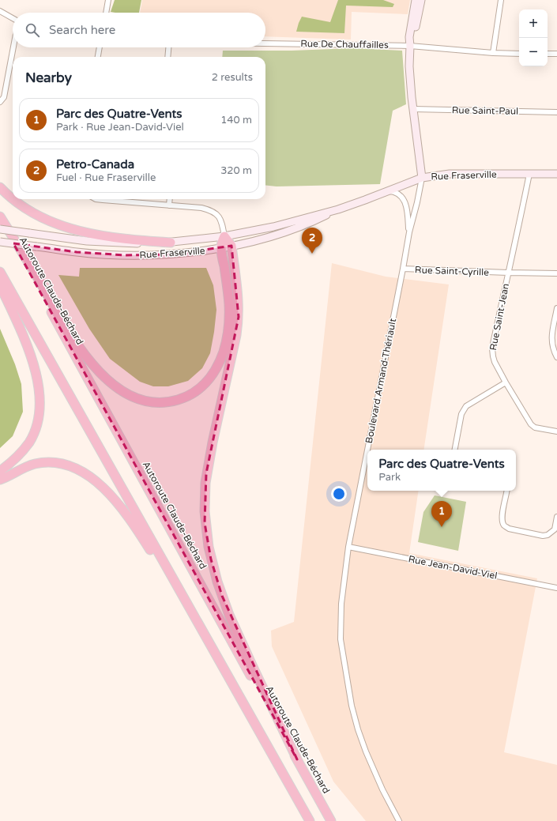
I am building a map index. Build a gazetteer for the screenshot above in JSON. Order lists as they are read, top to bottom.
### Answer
{
  "streets": {
    "highway": ["Autoroute Claude-Béchard"],
    "main road": ["Rue Fraserville", "Boulevard Armand-Thériault"],
    "street": [
      "Rue De Chauffailles",
      "Rue Saint-Paul",
      "Rue Saint-Cyrille",
      "Rue Saint-Jean",
      "Rue Jean-David-Viel"
    ]
  },
  "crossings": [
    ["Rue De Chauffailles", "Boulevard Armand-Thériault"],
    ["Rue Saint-Paul", "Boulevard Armand-Thériault"],
    ["Rue Fraserville", "Rue Saint-Jean"],
    ["Rue Fraserville", "Boulevard Armand-Thériault"],
    ["Rue Saint-Cyrille", "Rue Saint-Jean"],
    ["Rue Saint-Cyrille", "Boulevard Armand-Thériault"],
    ["Boulevard Armand-Thériault", "Rue Jean-David-Viel"]
  ],
  "page": {
    "map_buttons": ["+", "−"],
    "search": "Search here",
    "heading": ["Nearby", "2 results"],
    "list": [
      {
        "mark": "1",
        "name": "Parc des Quatre-Vents",
        "note": "Park · Rue Jean-David-Viel",
        "value": "140 m"
      },
      {
        "mark": "2",
        "name": "Petro-Canada",
        "note": "Fuel · Rue Fraserville",
        "value": "320 m"
      }
    ],
    "pins": ["2", "1"],
    "popup": ["Parc des Quatre-Vents", "Park"]
  }
}
